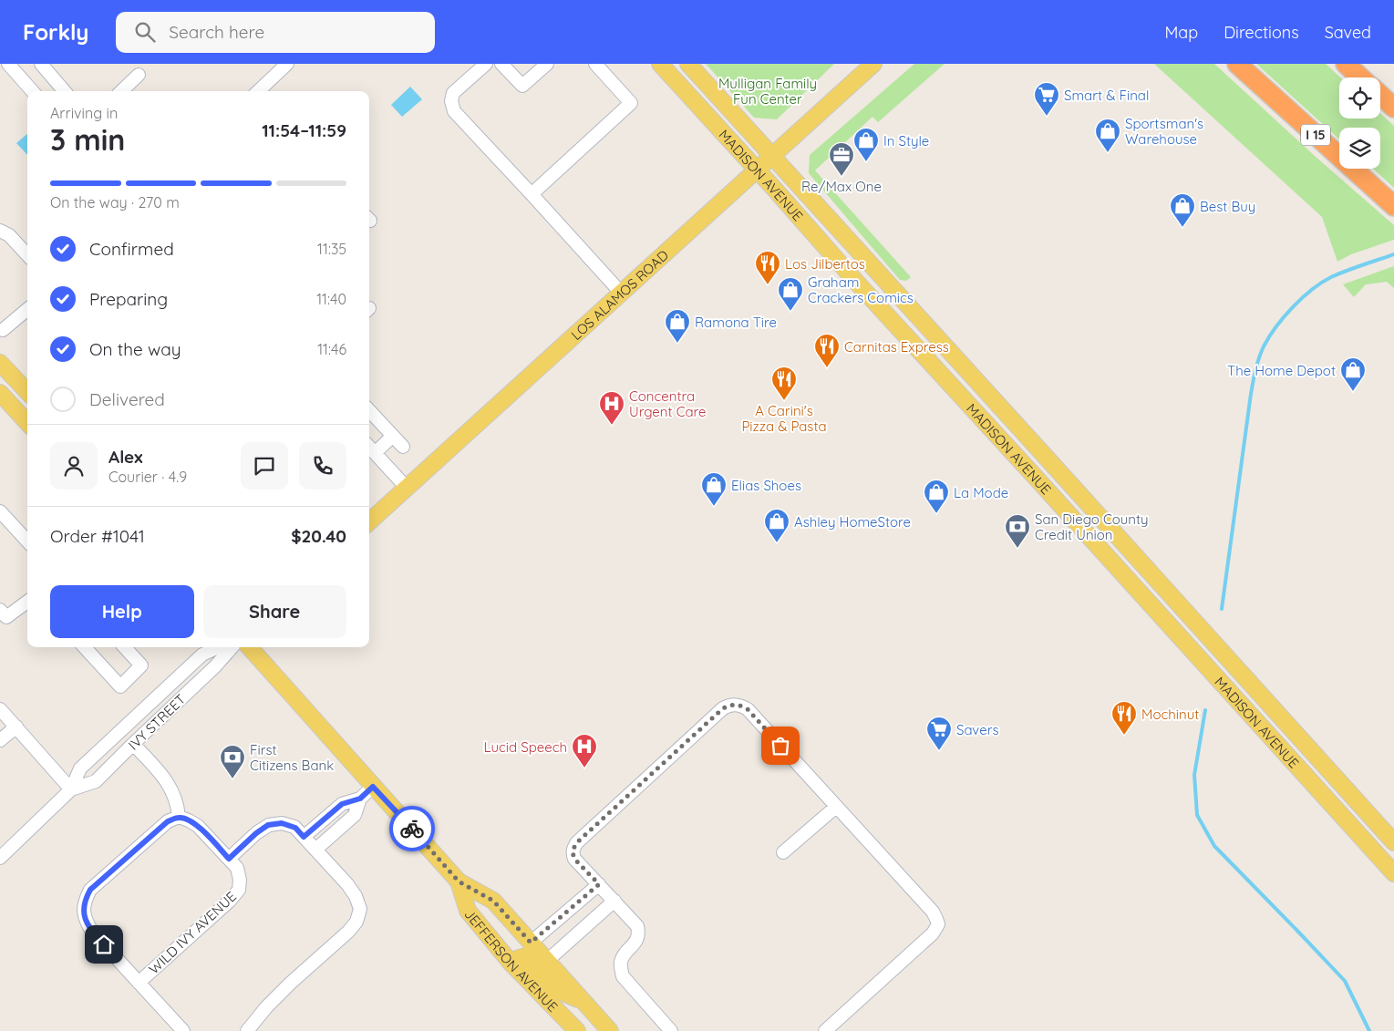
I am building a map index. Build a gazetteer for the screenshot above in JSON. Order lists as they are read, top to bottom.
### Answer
{
  "streets": {
    "highway": ["I 15"],
    "main road": ["MADISON AVENUE", "LOS ALAMOS ROAD", "JEFFERSON AVENUE"],
    "street": ["IVY STREET", "WILD IVY AVENUE"]
  },
  "crossings": [
    ["MADISON AVENUE", "LOS ALAMOS ROAD"]
  ],
  "parks": ["Mulligan Family Fun Center"],
  "places": {
    "supermarket": ["Smart & Final", "Savers"],
    "shop": [
      "Sportsman's Warehouse",
      "In Style",
      "Best Buy",
      "Graham Crackers Comics",
      "Ramona Tire",
      "The Home Depot",
      "Elias Shoes",
      "La Mode",
      "Ashley HomeStore"
    ],
    "office": ["Re/Max One"],
    "restaurant": [
      "Los Jilbertos",
      "Carnitas Express",
      "A Carini's Pizza & Pasta",
      "Mochinut"
    ],
    "hospital": ["Concentra Urgent Care", "Lucid Speech"],
    "bank": ["San Diego County Credit Union", "First Citizens Bank"]
  },
  "page": {
    "header": "Forkly",
    "search": "Search here",
    "nav": ["Map", "Directions", "Saved"],
    "heading": ["3 min", "Arriving in", "11:54–11:59"],
    "panel": [
      "Alex",
      "Courier · 4.9",
      "Order #1041",
      "$20.40"
    ],
    "bar": "On the way · 270 m",
    "list": [
      ["Confirmed", "11:35"],
      ["Preparing", "11:40"],
      ["On the way", "11:46"],
      "Delivered"
    ],
    "buttons": ["Help", "Share"]
  }
}
